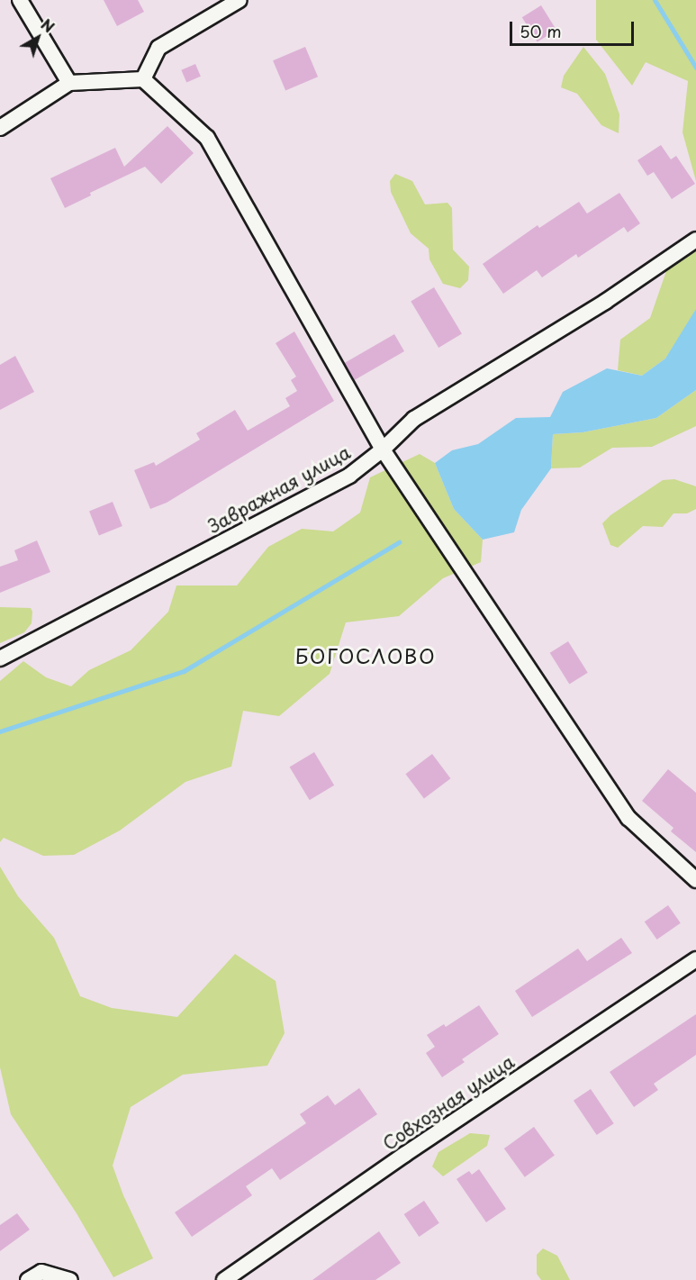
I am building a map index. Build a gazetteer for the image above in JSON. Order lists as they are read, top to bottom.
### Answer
{
  "streets": {
    "street": ["Завражная улица", "Совхозная улица"]
  },
  "districts": ["БОГОСЛОВО"],
  "scale_bar": "50 m",
  "north": "top right"
}
